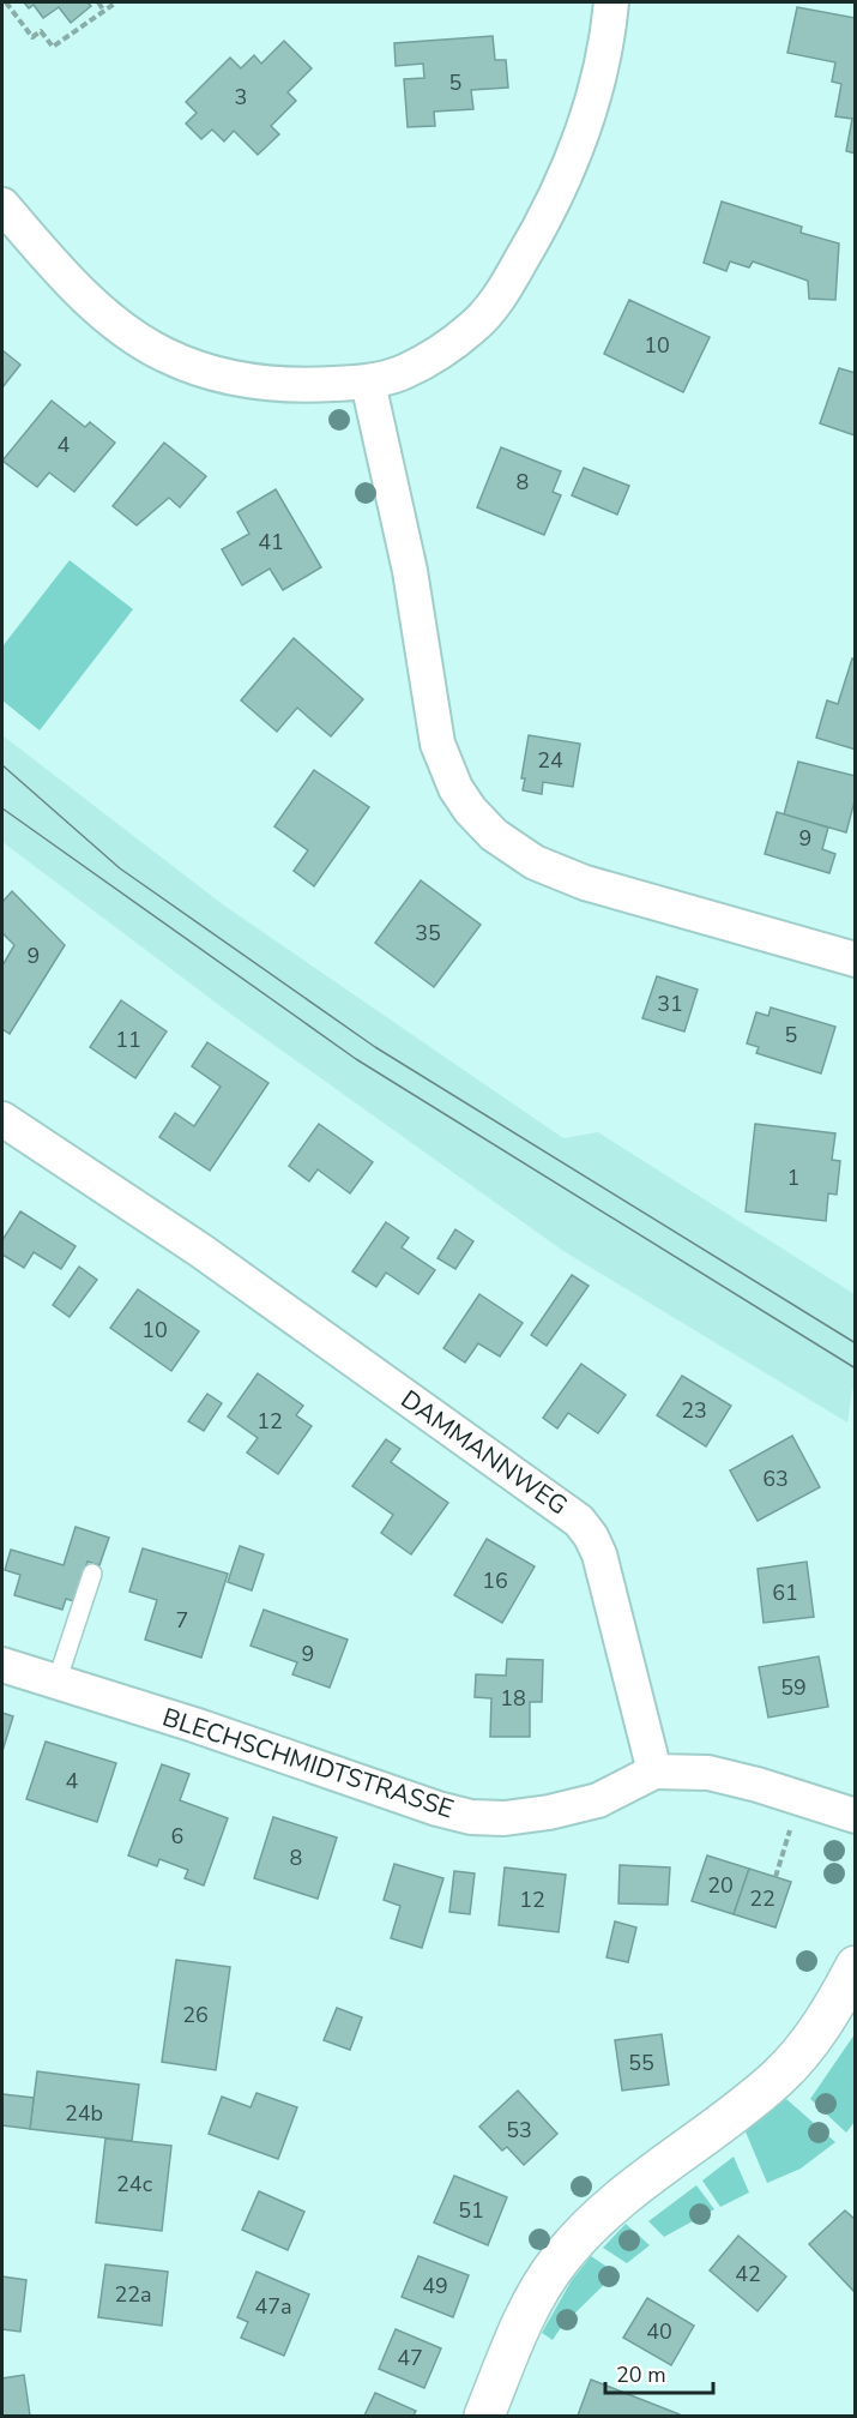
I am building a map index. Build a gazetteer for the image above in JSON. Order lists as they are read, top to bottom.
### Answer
{
  "streets": {
    "street": ["DAMMANNWEG", "BLECHSCHMIDTSTRASSE"]
  },
  "crossings": [
    ["DAMMANNWEG", "BLECHSCHMIDTSTRASSE"]
  ],
  "house_numbers": [
    "5",
    "3",
    "10",
    "4",
    "8",
    "41",
    "24",
    "9",
    "35",
    "9",
    "31",
    "5",
    "11",
    "1",
    "10",
    "23",
    "12",
    "63",
    "16",
    "61",
    "7",
    "9",
    "59",
    "18",
    "4",
    "6",
    "8",
    "20",
    "22",
    "12",
    "26",
    "55",
    "24b",
    "53",
    "24c",
    "51",
    "42",
    "49",
    "22a",
    "47a",
    "40",
    "47"
  ],
  "scale_bar": "20 m"
}
